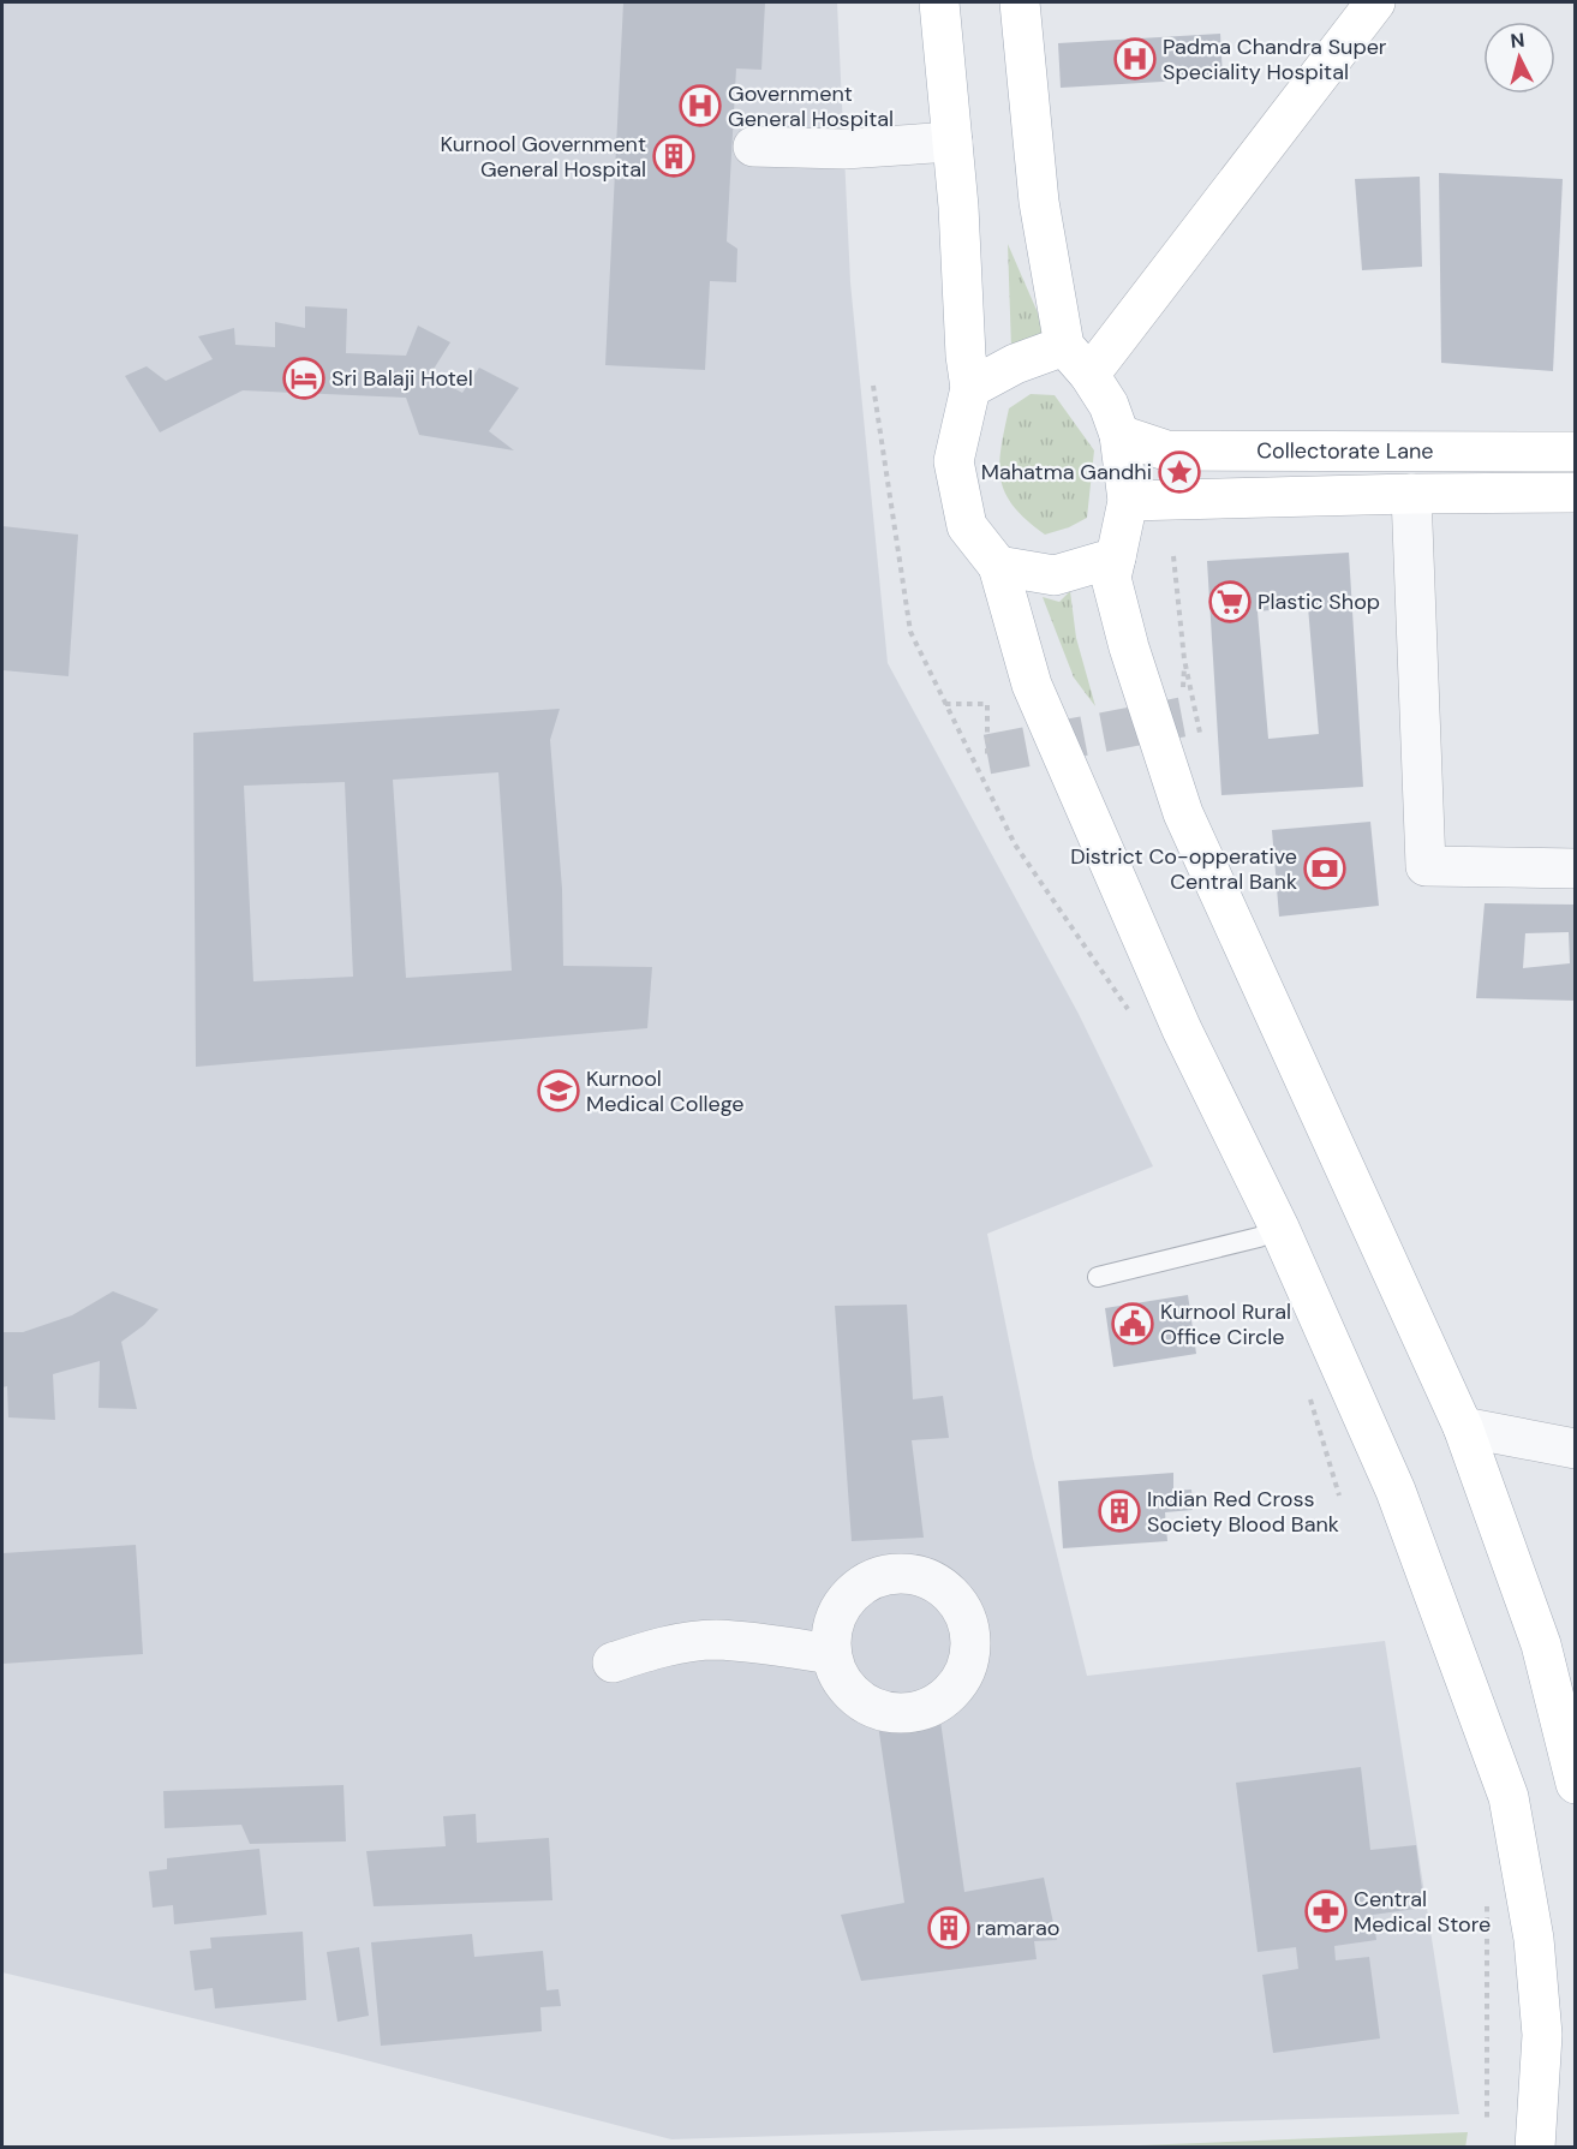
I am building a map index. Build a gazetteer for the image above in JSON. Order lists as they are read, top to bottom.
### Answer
{
  "streets": {
    "main road": ["Collectorate Lane"]
  },
  "places": {
    "hospital": ["Padma Chandra Super Speciality Hospital", "Government General Hospital"],
    "building": ["Kurnool Government General Hospital", "Indian Red Cross Society Blood Bank", "ramarao"],
    "hotel": ["Sri Balaji Hotel"],
    "place": ["Mahatma Gandhi"],
    "supermarket": ["Plastic Shop"],
    "bank": ["District Co-opperative Central Bank"],
    "school or university": ["Kurnool Medical College"],
    "public building": ["Kurnool Rural Office Circle"],
    "pharmacy": ["Central Medical Store"]
  },
  "north": "top"
}
